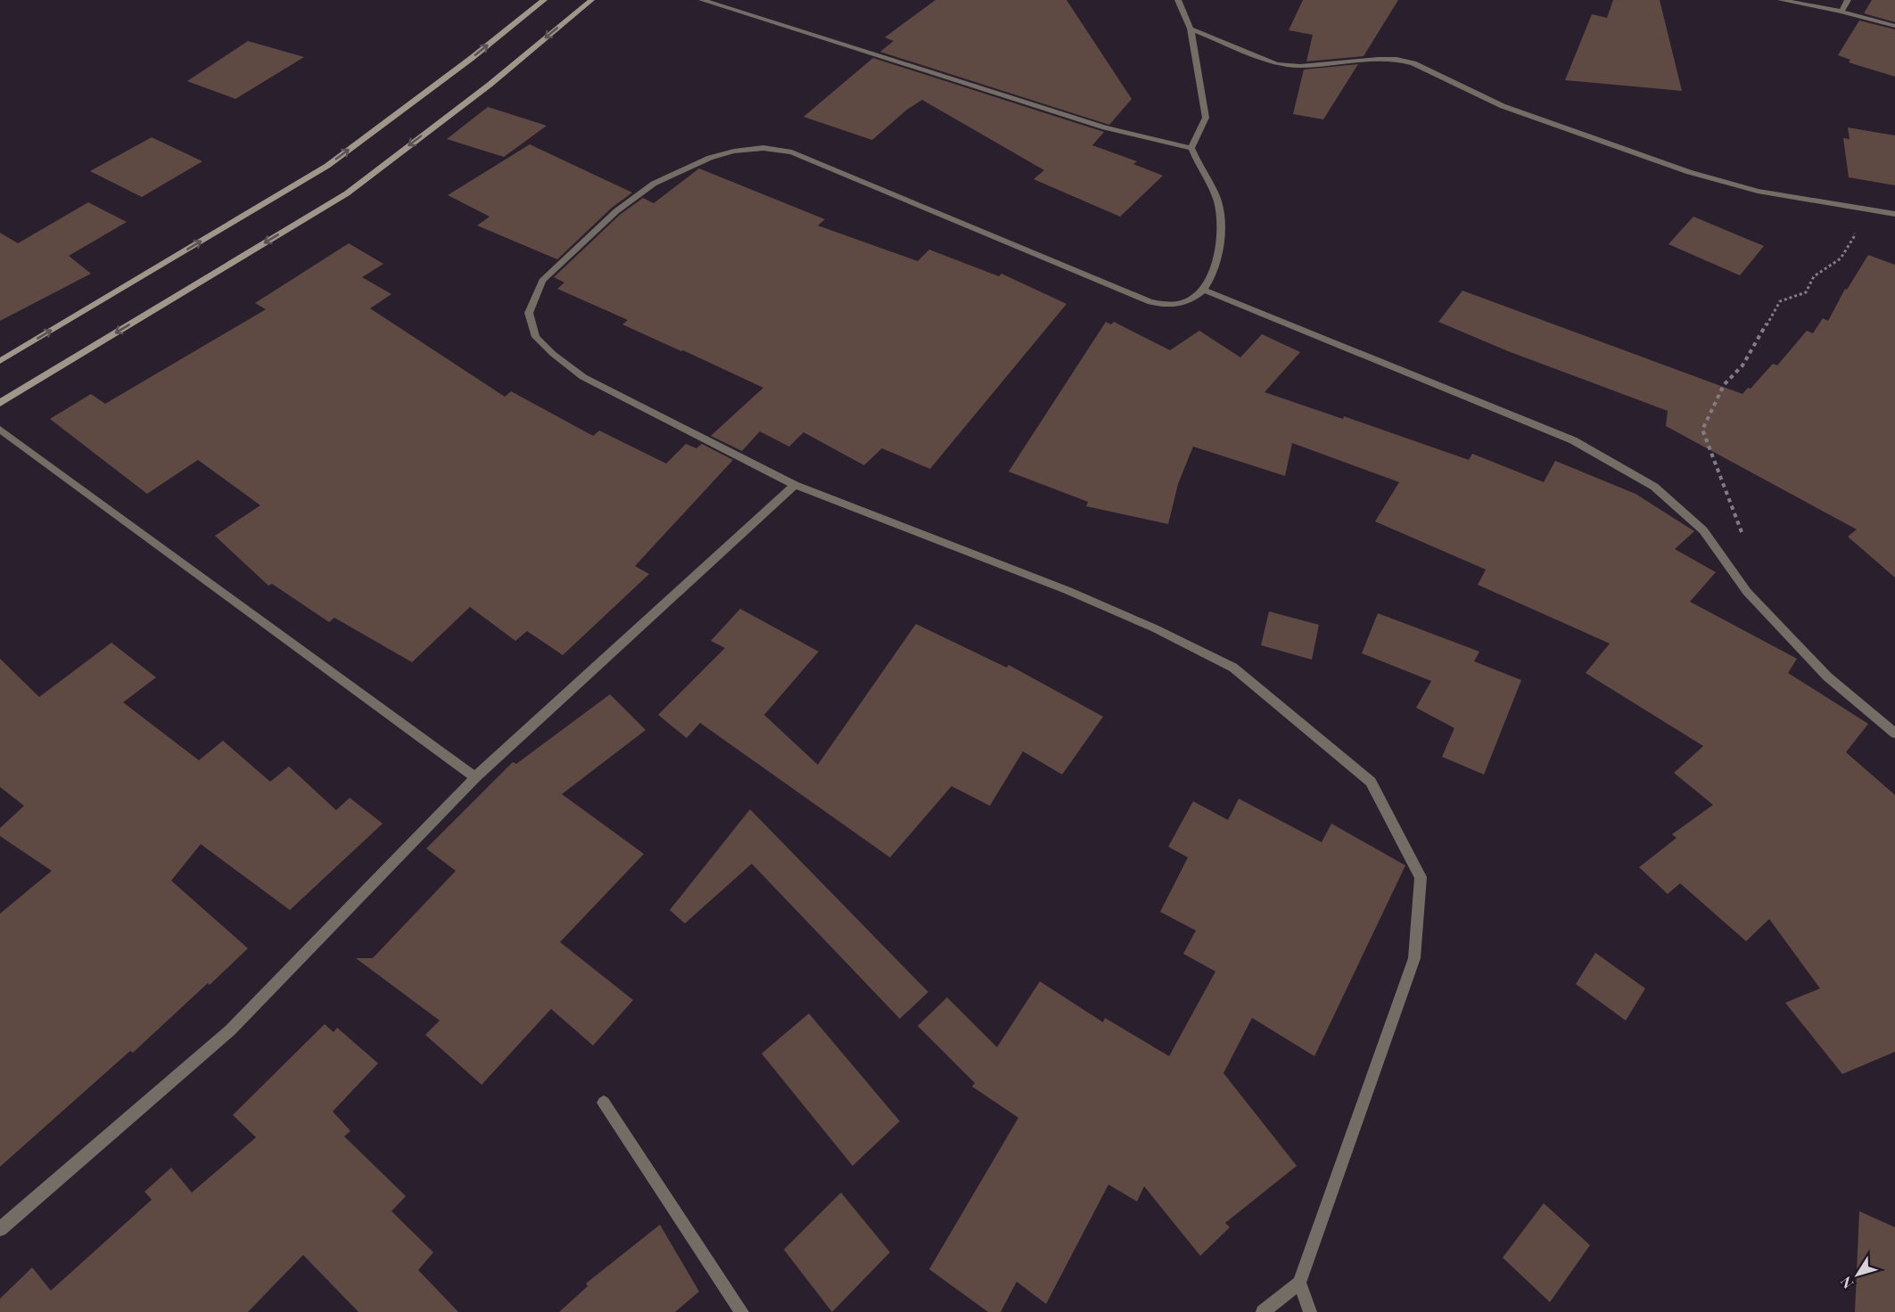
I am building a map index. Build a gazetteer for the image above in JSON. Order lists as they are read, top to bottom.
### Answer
{
  "north": "bottom left"
}
